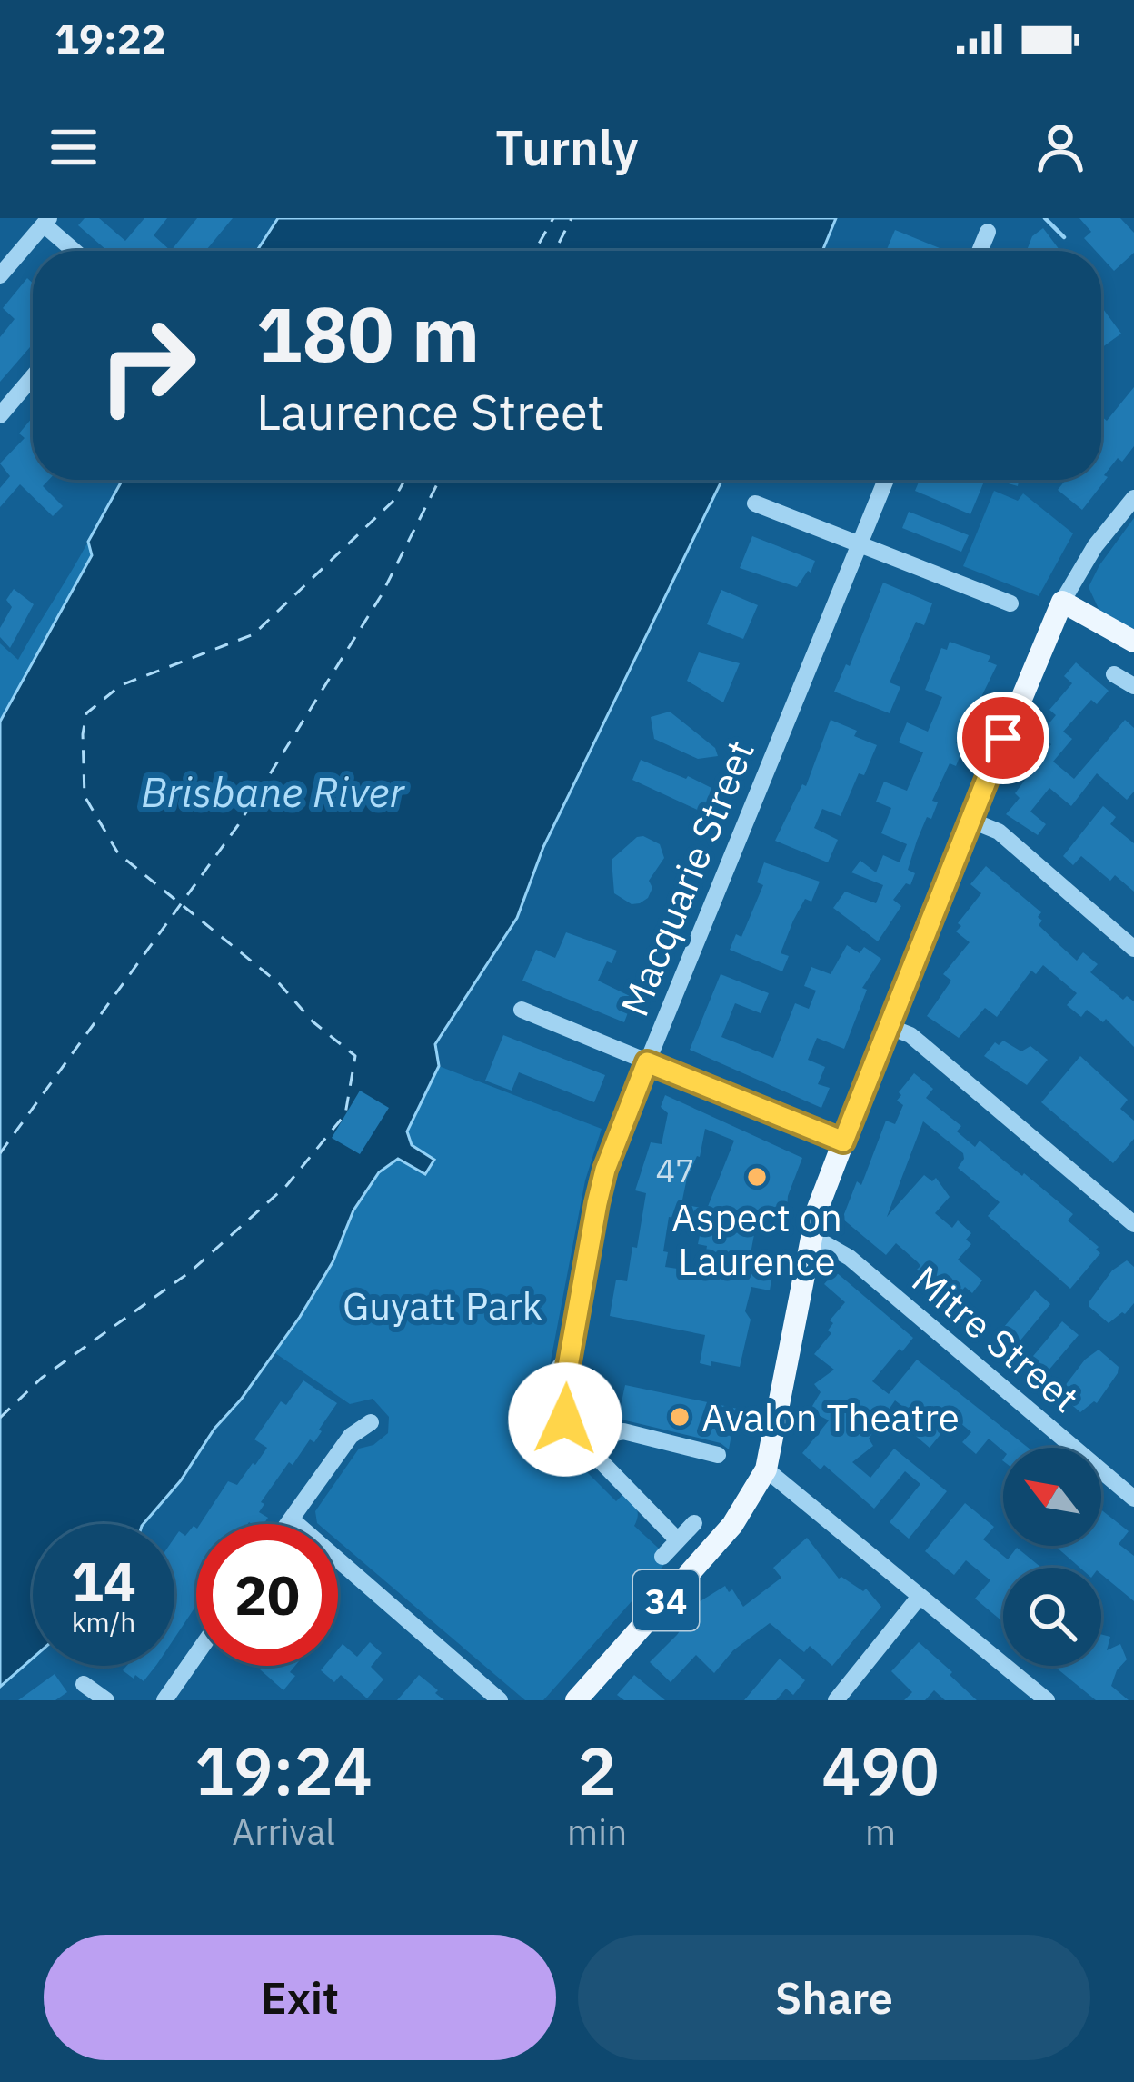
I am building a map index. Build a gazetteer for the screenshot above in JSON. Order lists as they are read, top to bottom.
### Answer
{
  "streets": {
    "main road": ["34"],
    "street": ["Macquarie Street", "Mitre Street"]
  },
  "crossings": [
    ["Mitre Street", "34"]
  ],
  "water": ["Brisbane River"],
  "parks": ["Guyatt Park"],
  "places": ["Aspect on Laurence", "Avalon Theatre"],
  "house_numbers": ["47"],
  "north": "top left",
  "page": {
    "status": "19:22",
    "header": "Turnly",
    "turn": ["180 m", "Laurence Street"],
    "speed": "14 km/h",
    "limit": "20",
    "eta": [
      "19:24",
      "Arrival",
      "2",
      "min",
      "490",
      "m"
    ],
    "buttons": ["Exit", "Share"]
  }
}
